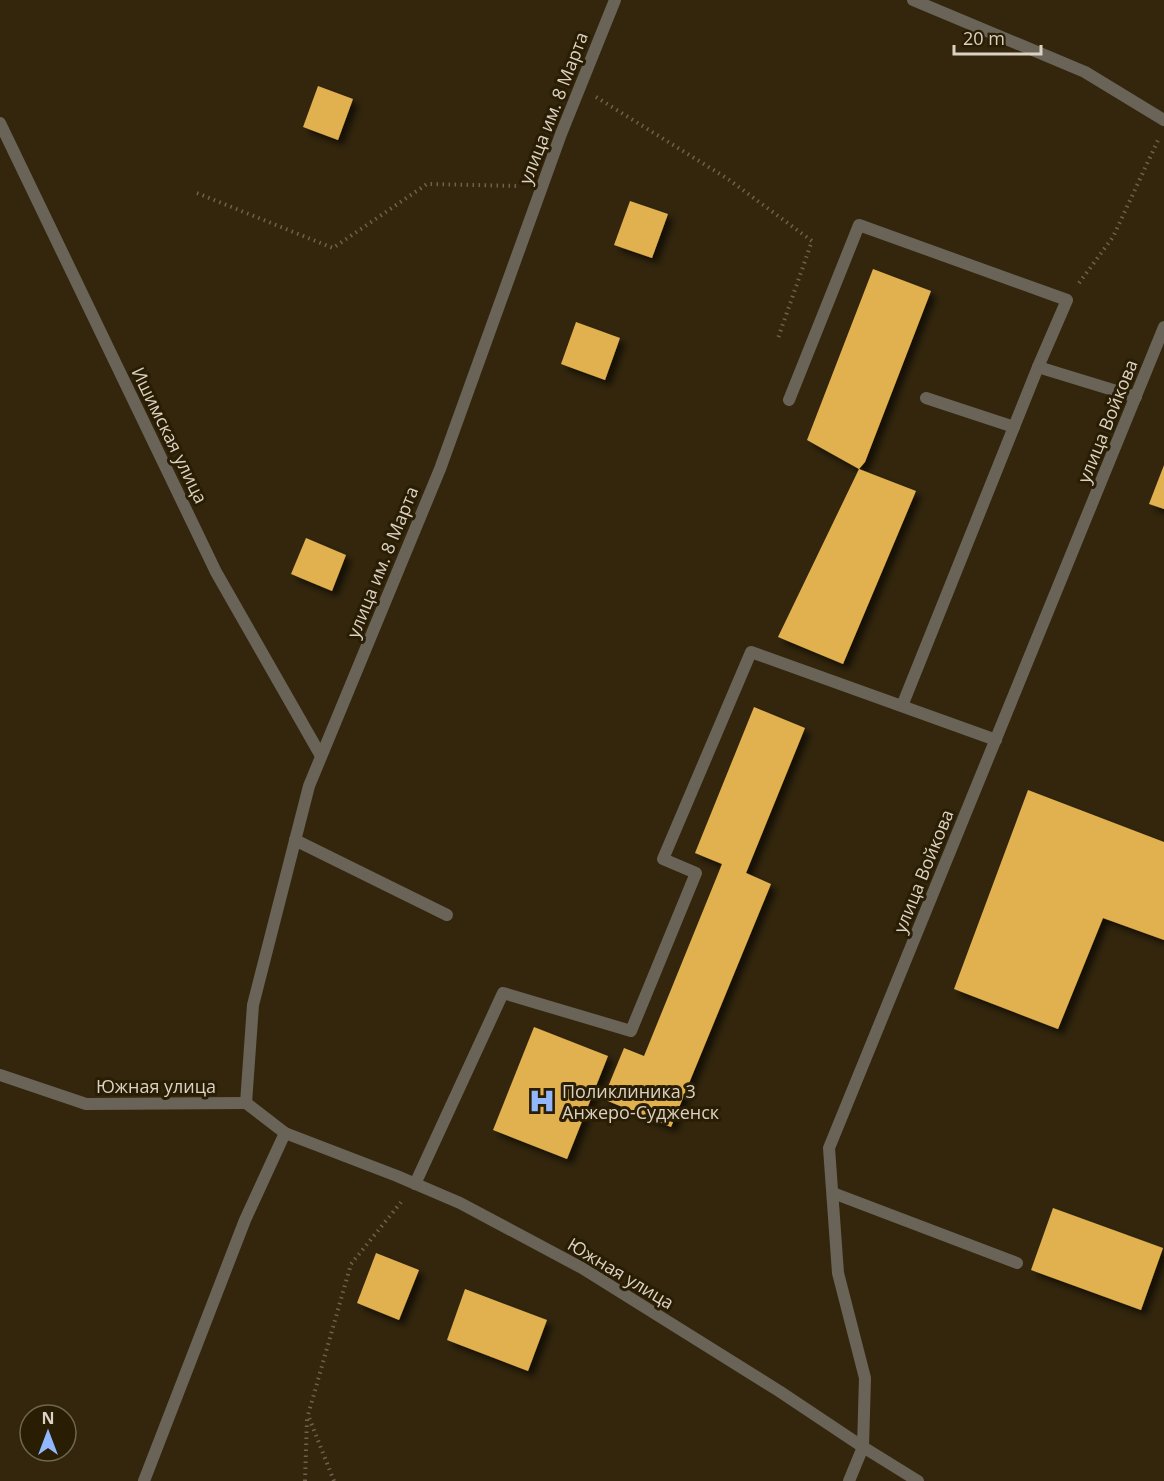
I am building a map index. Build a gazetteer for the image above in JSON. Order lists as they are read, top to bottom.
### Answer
{
  "streets": {
    "street": [
      "улица им. 8 Марта",
      "улица Войкова",
      "Ишимская улица",
      "Южная улица"
    ]
  },
  "crossings": [
    ["улица им. 8 Марта", "Ишимская улица"],
    ["улица им. 8 Марта", "Южная улица"],
    ["улица Войкова", "Южная улица"]
  ],
  "places": {
    "hospital": ["Поликлиника 3 Анжеро-Судженск"]
  },
  "scale_bar": "20 m",
  "north": "top"
}
